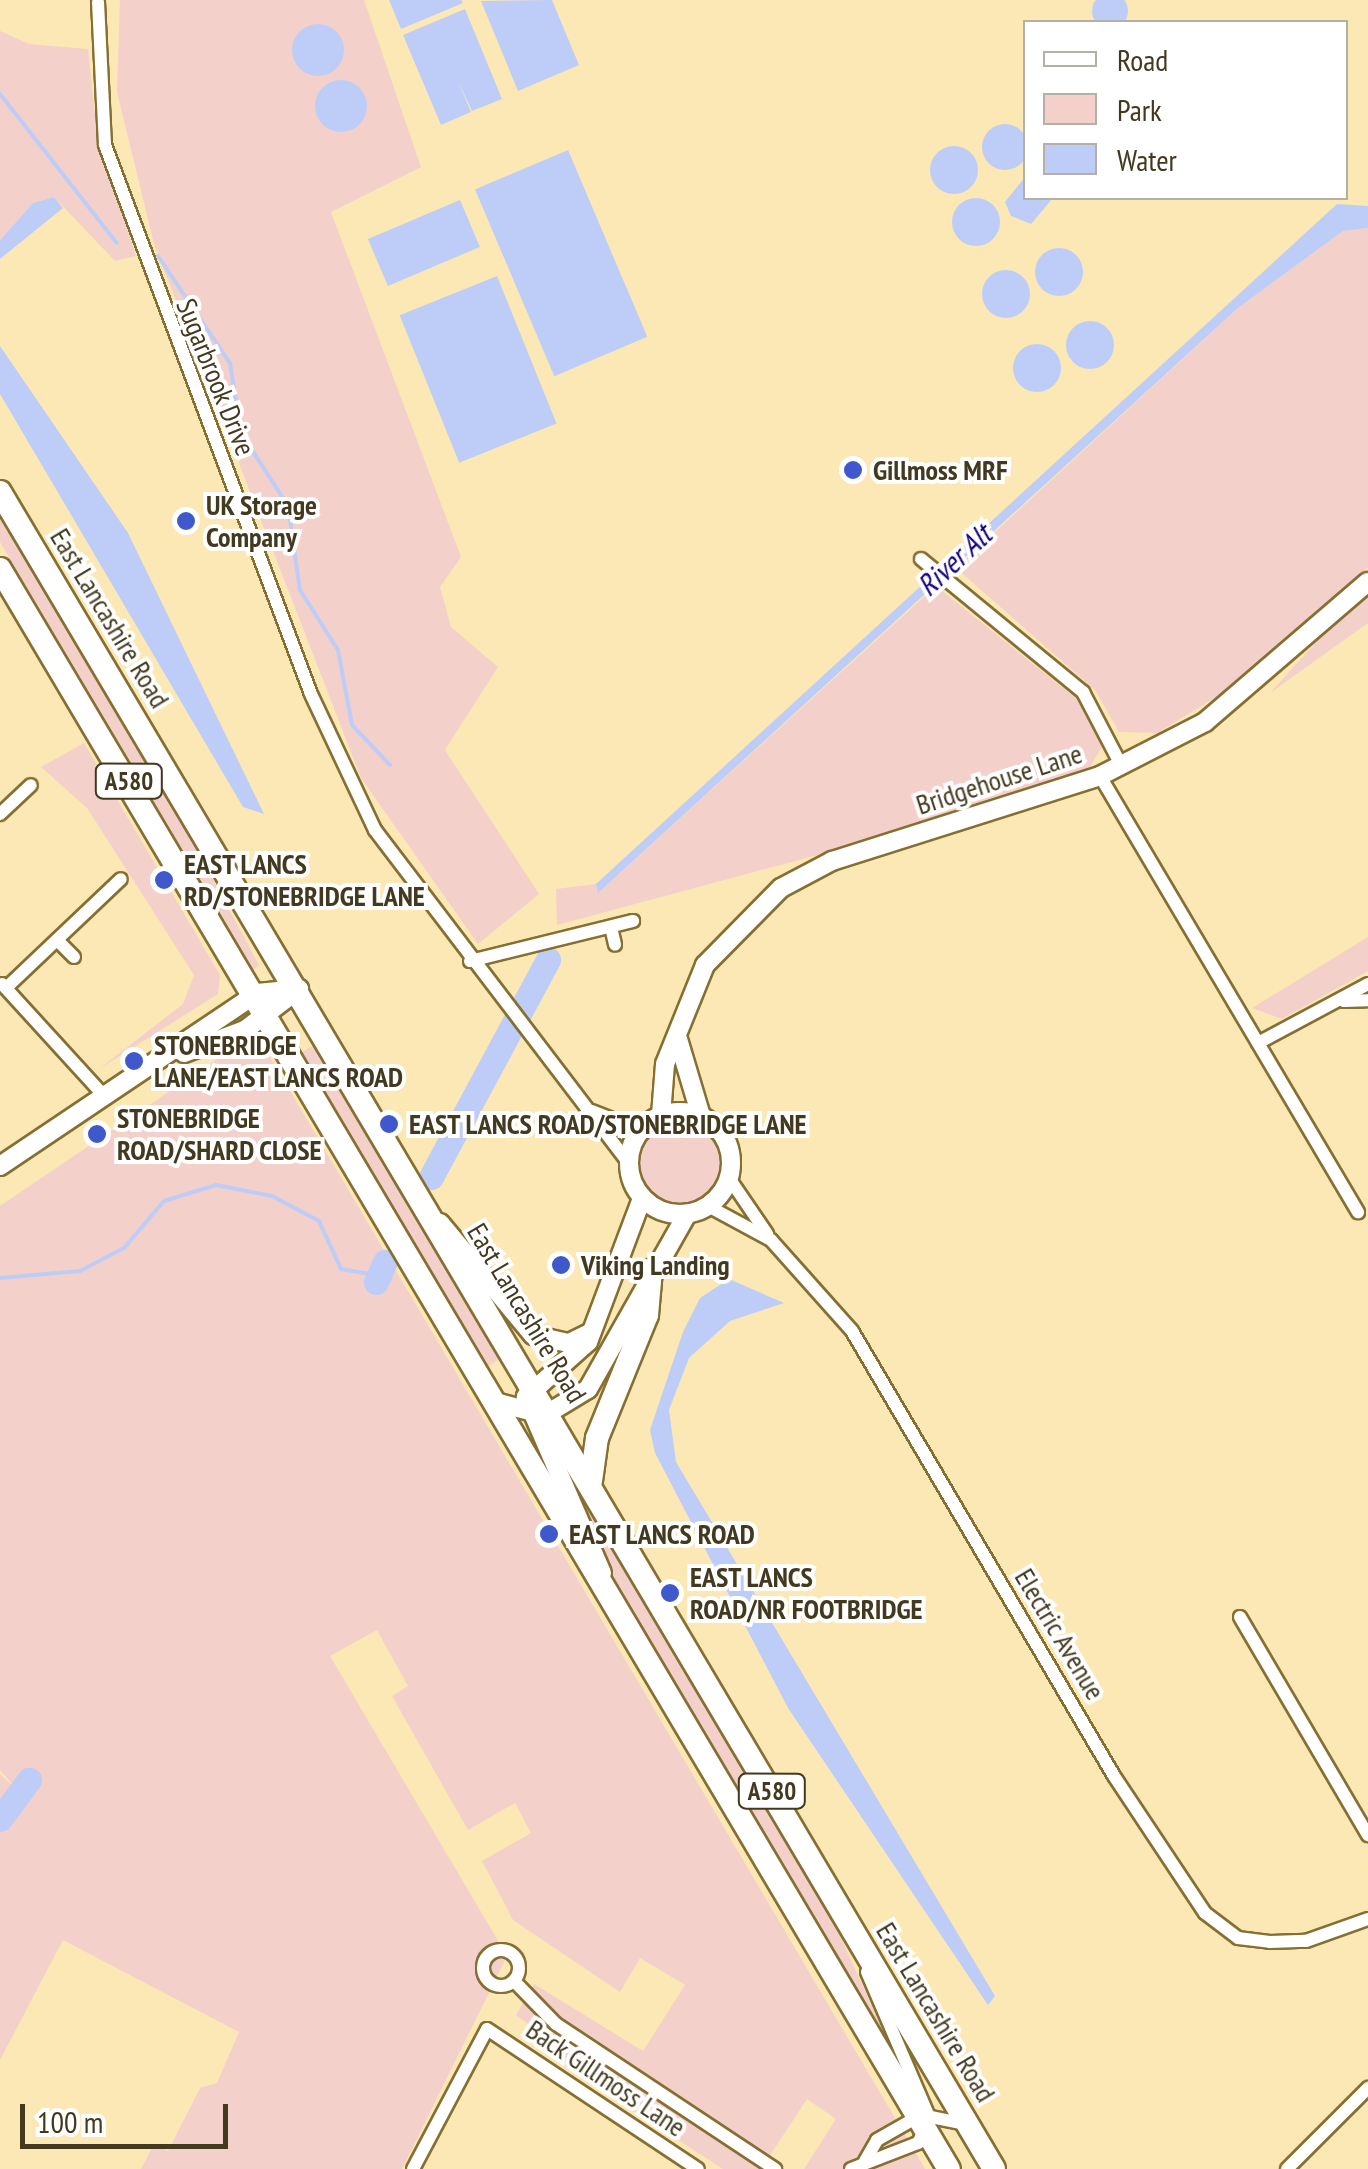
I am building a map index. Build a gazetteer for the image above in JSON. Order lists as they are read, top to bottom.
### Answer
{
  "streets": {
    "highway": ["East Lancashire Road", "A580"],
    "street": [
      "Sugarbrook Drive",
      "Bridgehouse Lane",
      "Electric Avenue",
      "Back Gillmoss Lane"
    ]
  },
  "crossings": [
    ["Bridgehouse Lane", "Electric Avenue"]
  ],
  "water": ["River Alt"],
  "places": [
    "Gillmoss MRF",
    "UK Storage Company",
    "EAST LANCS RD/STONEBRIDGE LANE",
    "STONEBRIDGE LANE/EAST LANCS ROAD",
    "EAST LANCS ROAD/STONEBRIDGE LANE",
    "STONEBRIDGE ROAD/SHARD CLOSE",
    "Viking Landing",
    "EAST LANCS ROAD",
    "EAST LANCS ROAD/NR FOOTBRIDGE"
  ],
  "legend": ["Road", "Park", "Water"],
  "scale_bar": "100 m"
}
